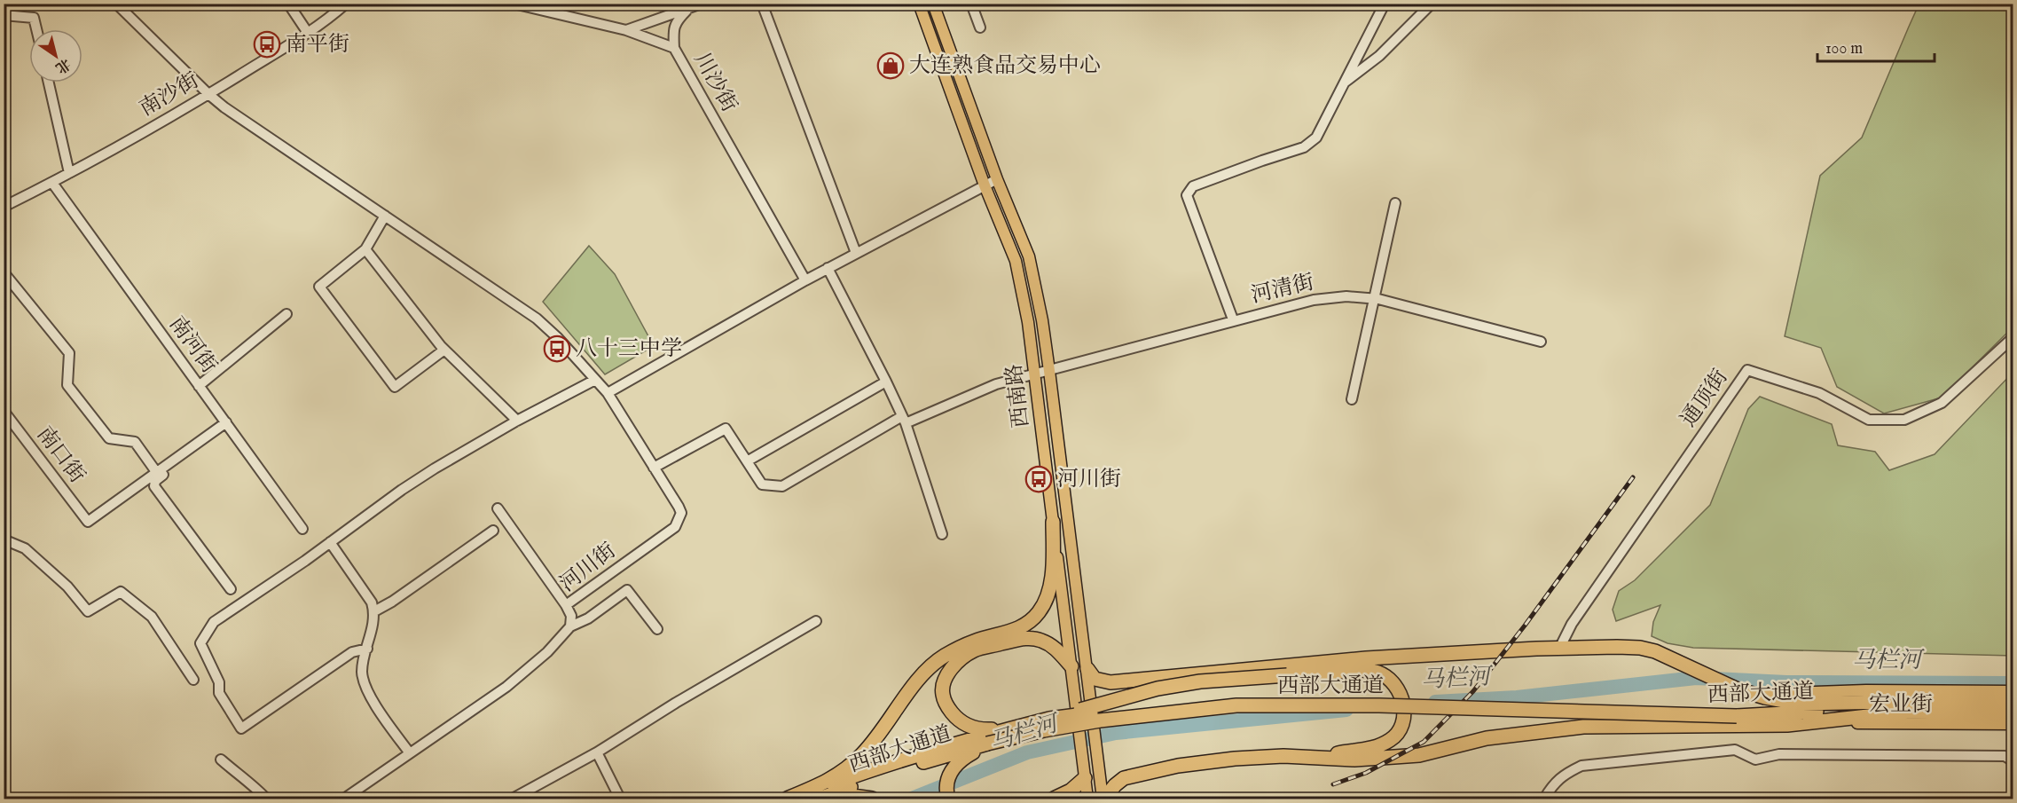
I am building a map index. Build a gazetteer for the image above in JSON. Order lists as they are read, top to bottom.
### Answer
{
  "streets": {
    "highway": ["西部大通道"],
    "main road": ["西南路", "宏业街"],
    "street": [
      "川沙街",
      "南沙街",
      "河清街",
      "南河街",
      "通顶街",
      "南口街",
      "河川街"
    ]
  },
  "crossings": [
    ["南沙街", "南河街"],
    ["河清街", "西南路"]
  ],
  "water": ["马栏河"],
  "places": {
    "bus stop": ["南平街", "八十三中学", "河川街"],
    "shop": ["大连熟食品交易中心"]
  },
  "scale_bar": "100 m",
  "north": "bottom right"
}
